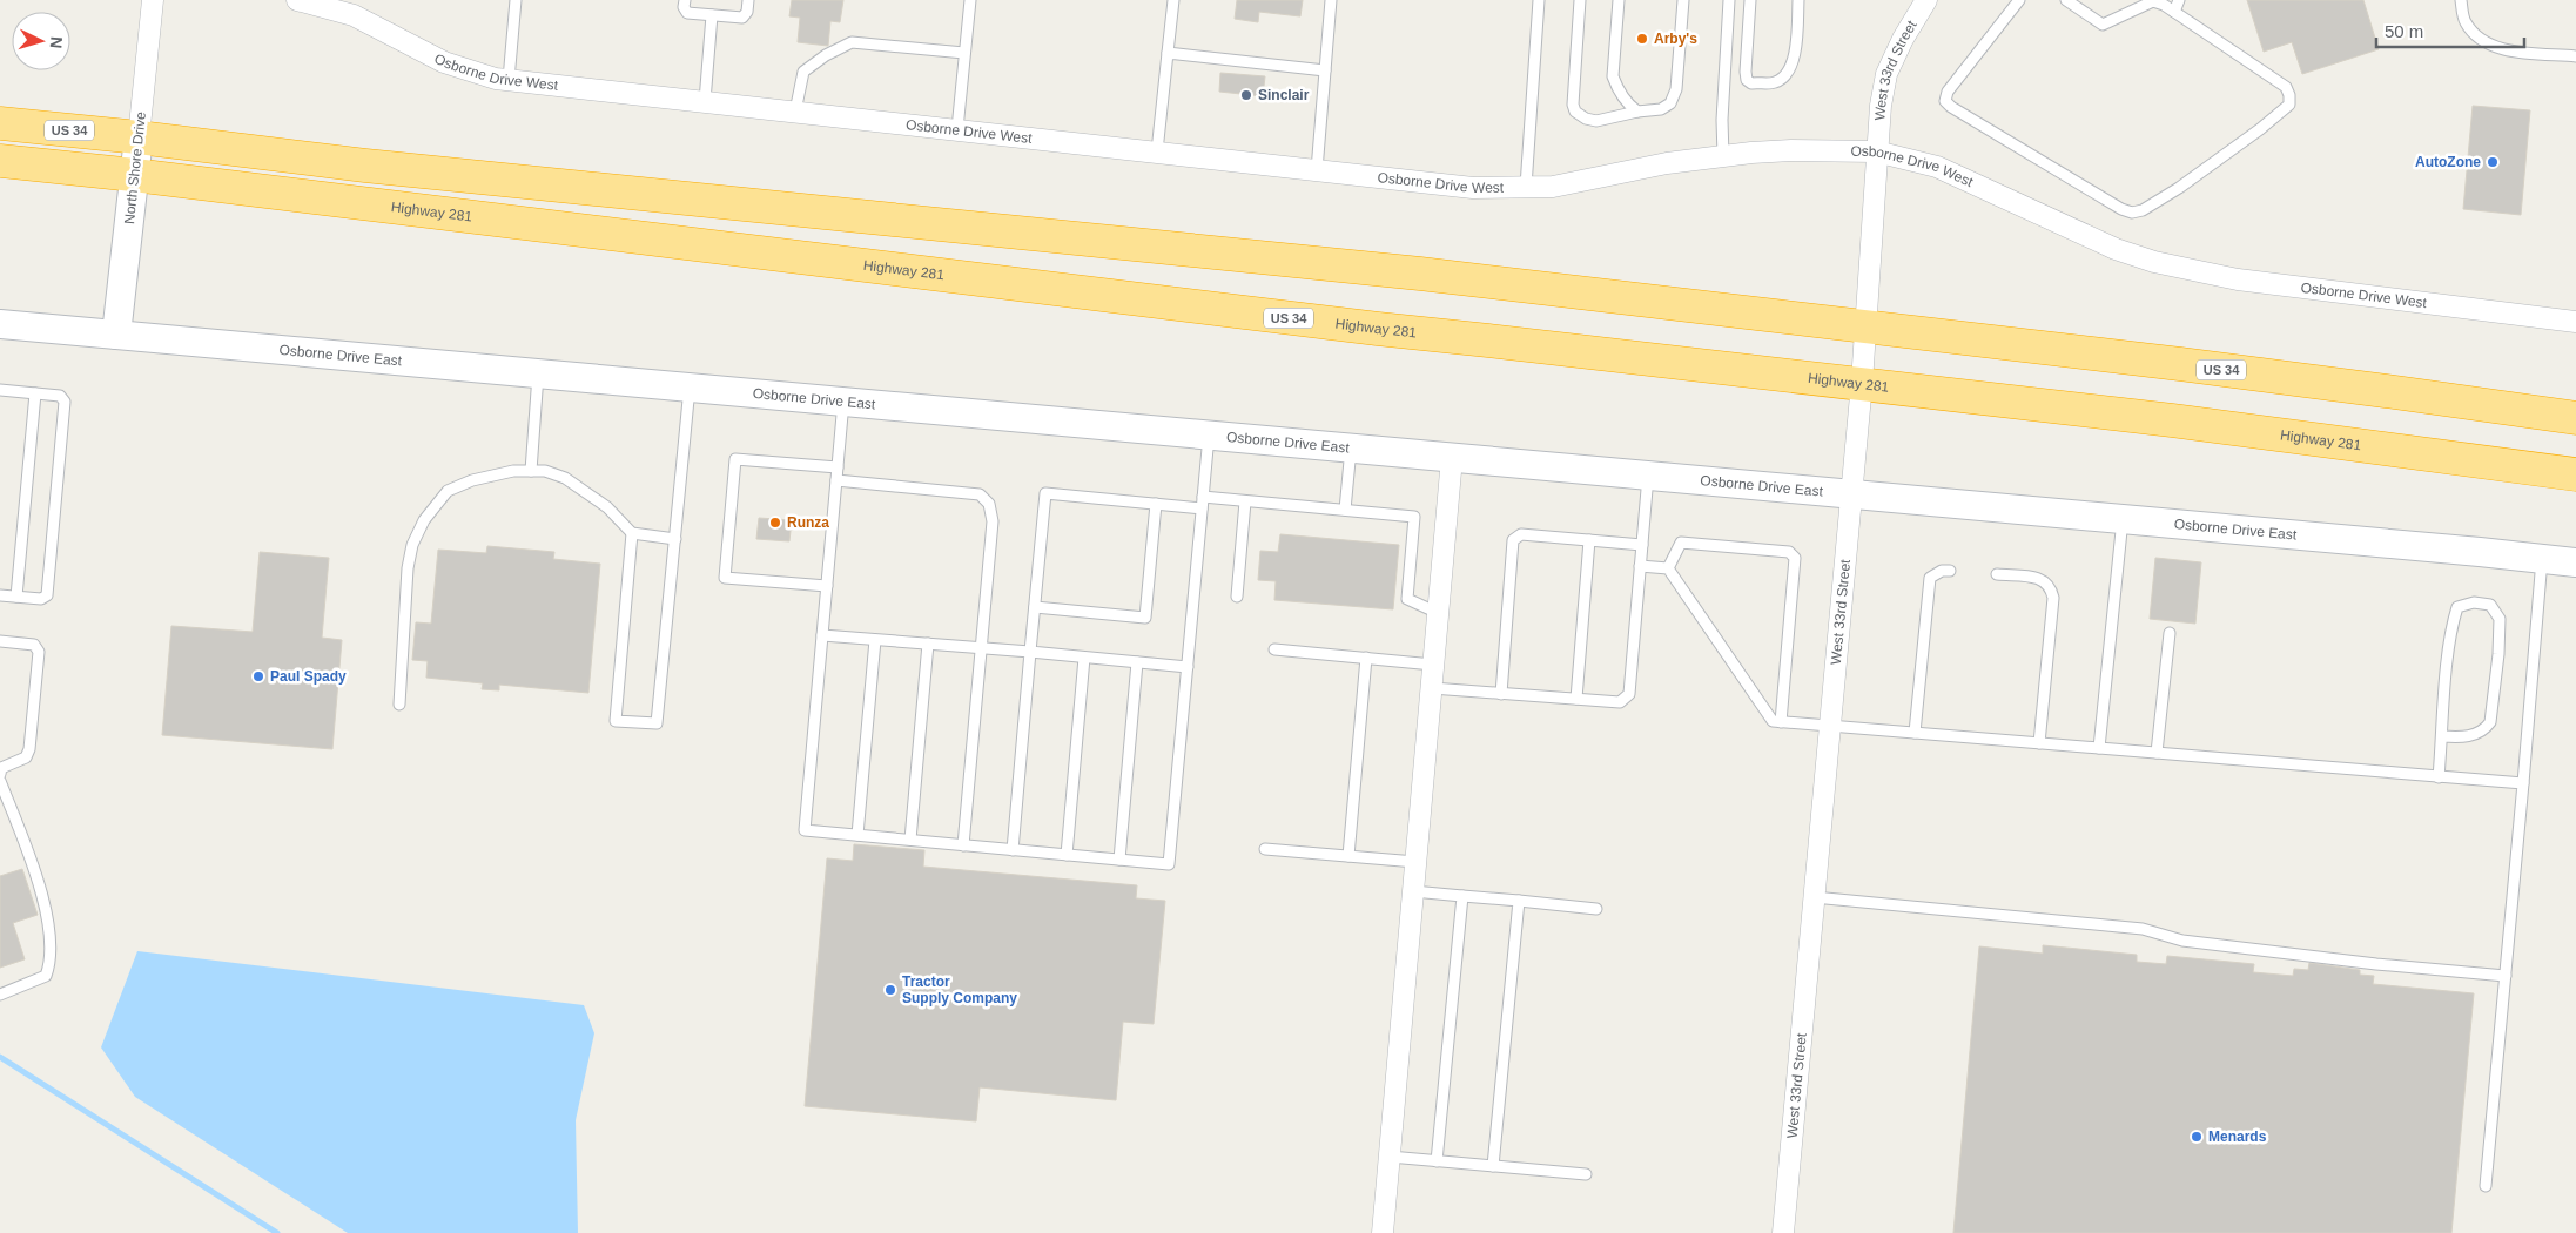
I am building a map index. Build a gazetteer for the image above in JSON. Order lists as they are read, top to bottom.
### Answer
{
  "streets": {
    "highway": ["US 34", "Highway 281"],
    "street": [
      "Osborne Drive West",
      "West 33rd Street",
      "North Shore Drive",
      "Osborne Drive East"
    ]
  },
  "crossings": [
    ["Osborne Drive West", "West 33rd Street"],
    ["West 33rd Street", "US 34"],
    ["West 33rd Street", "Highway 281"],
    ["West 33rd Street", "Osborne Drive East"],
    ["US 34", "North Shore Drive"],
    ["North Shore Drive", "Highway 281"],
    ["North Shore Drive", "Osborne Drive East"]
  ],
  "places": [
    "Arby's",
    "Sinclair",
    "AutoZone",
    "Runza",
    "Paul Spady",
    "Tractor Supply Company",
    "Menards"
  ],
  "scale_bar": "50 m",
  "north": "right"
}
